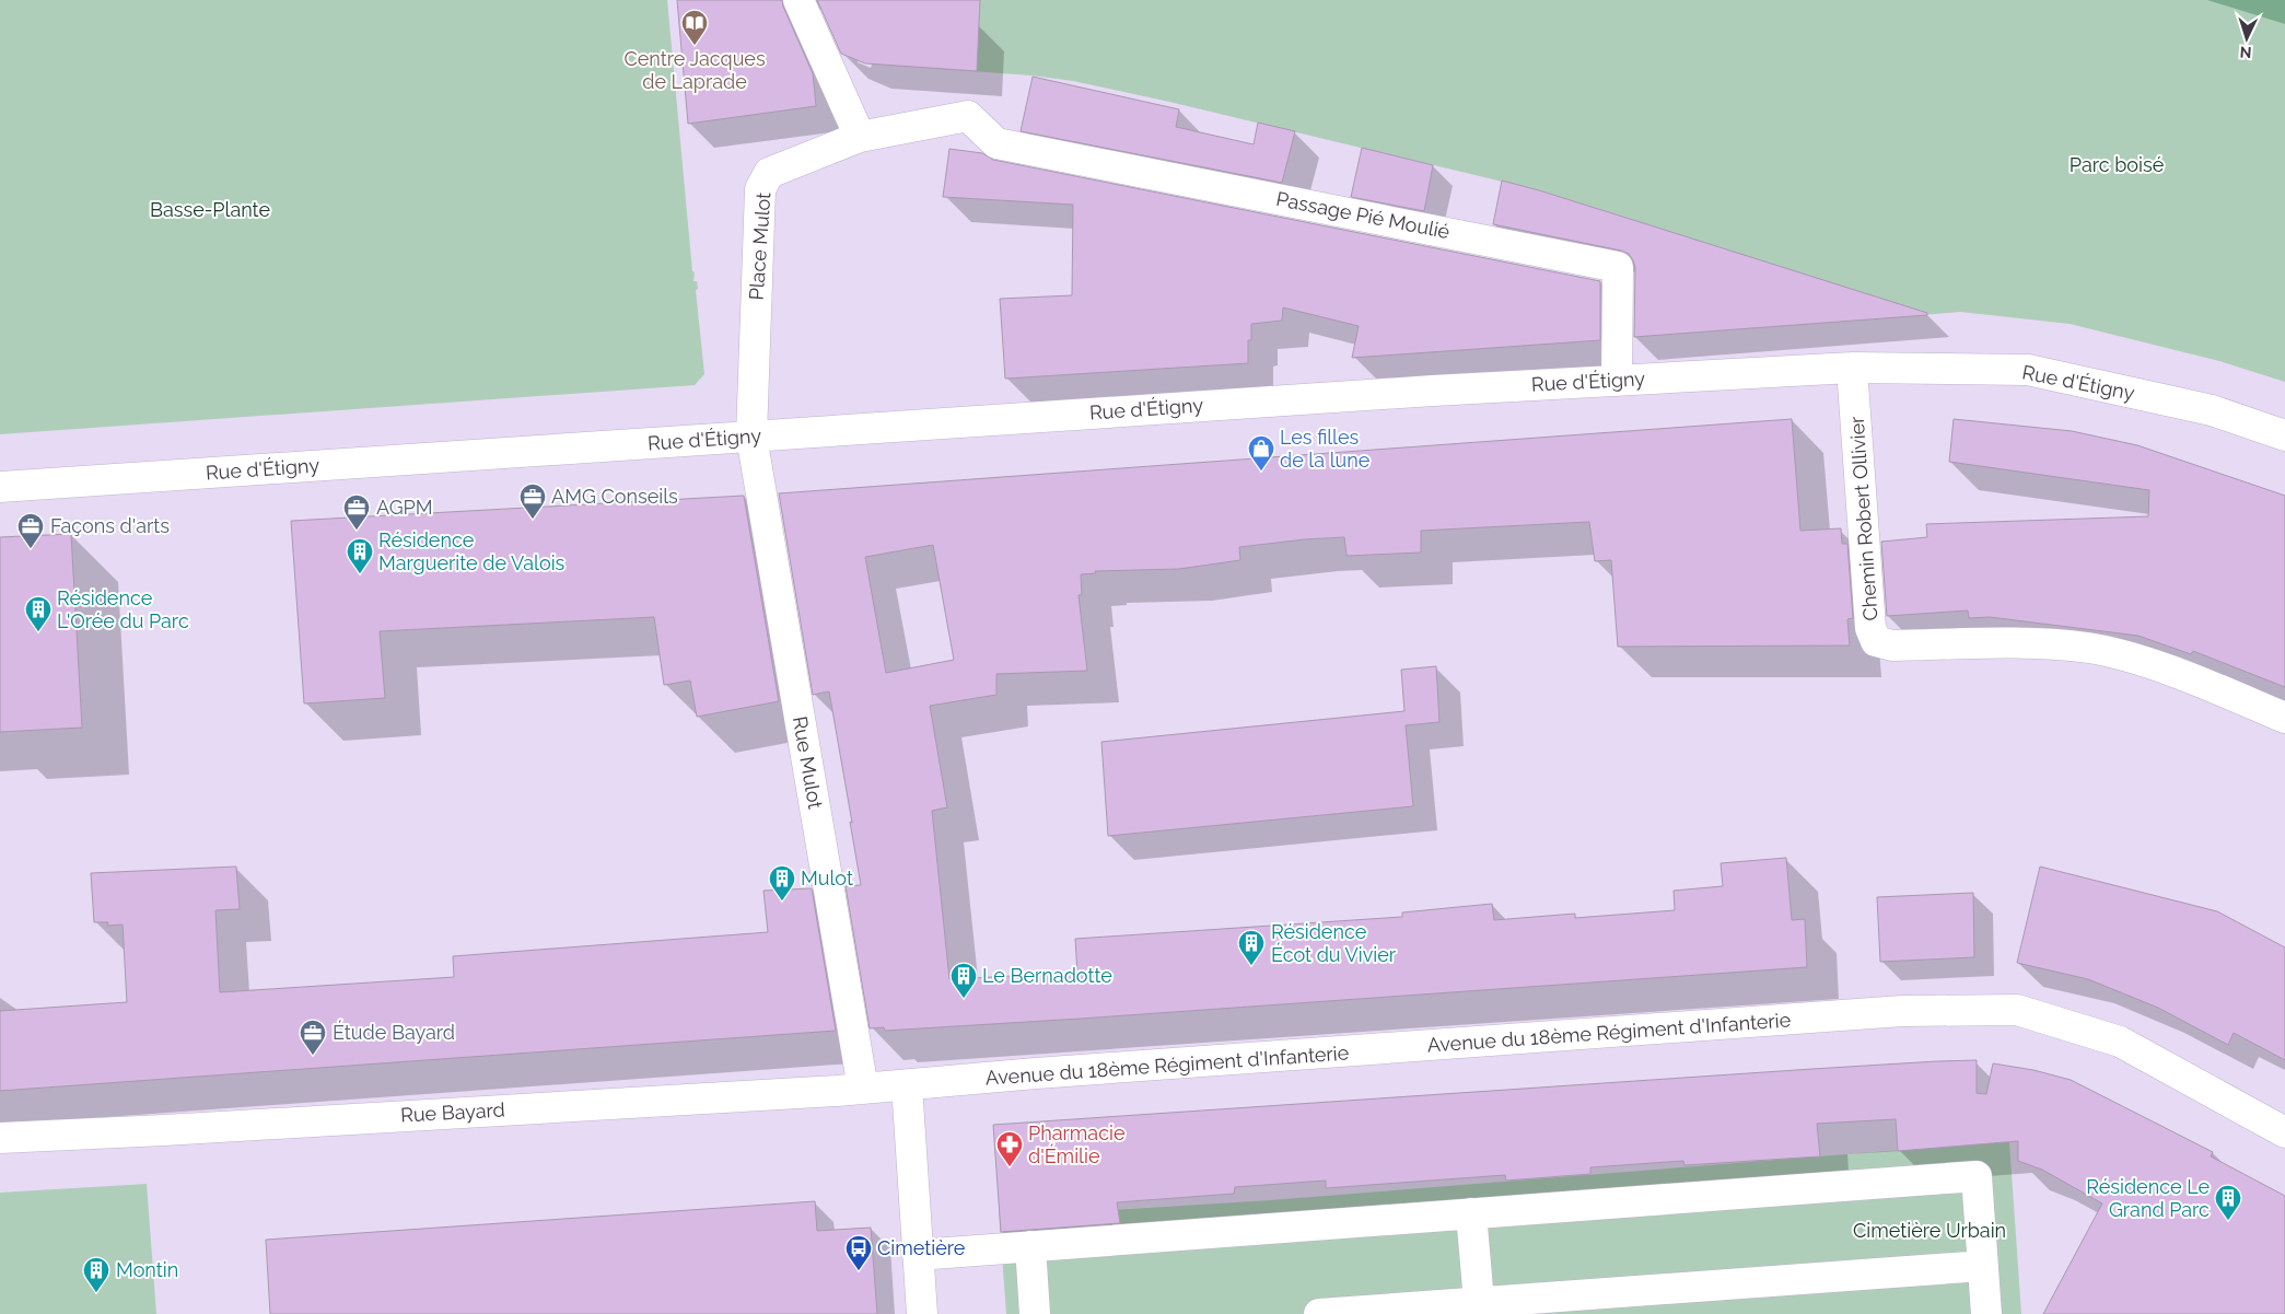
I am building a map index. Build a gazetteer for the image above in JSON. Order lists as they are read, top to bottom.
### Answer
{
  "streets": {
    "street": [
      "Passage Pié Moulié",
      "Place Mulot",
      "Rue d'Étigny",
      "Chemin Robert Ollivier",
      "Rue Mulot",
      "Avenue du 18ème Régiment d'Infanterie",
      "Rue Bayard"
    ]
  },
  "crossings": [
    ["Passage Pié Moulié", "Place Mulot"],
    ["Passage Pié Moulié", "Rue d'Étigny"],
    ["Place Mulot", "Rue d'Étigny"],
    ["Place Mulot", "Rue Mulot"],
    ["Rue d'Étigny", "Chemin Robert Ollivier"],
    ["Rue d'Étigny", "Rue Mulot"],
    ["Rue Mulot", "Rue Bayard"],
    ["Avenue du 18ème Régiment d'Infanterie", "Rue Bayard"]
  ],
  "parks": ["Parc boisé", "Basse-Plante", "Cimetière Urbain"],
  "places": {
    "library": ["Centre Jacques de Laprade"],
    "shop": ["Les filles de la lune"],
    "office": [
      "AMG Conseils",
      "AGPM",
      "Façons d'arts",
      "Étude Bayard"
    ],
    "building": [
      "Résidence Marguerite de Valois",
      "Résidence L'Orée du Parc",
      "Mulot",
      "Résidence Écot du Vivier",
      "Le Bernadotte",
      "Résidence Le Grand Parc",
      "Montin"
    ],
    "pharmacy": ["Pharmacie d'Émilie"],
    "bus stop": ["Cimetière"]
  },
  "north": "bottom"
}
